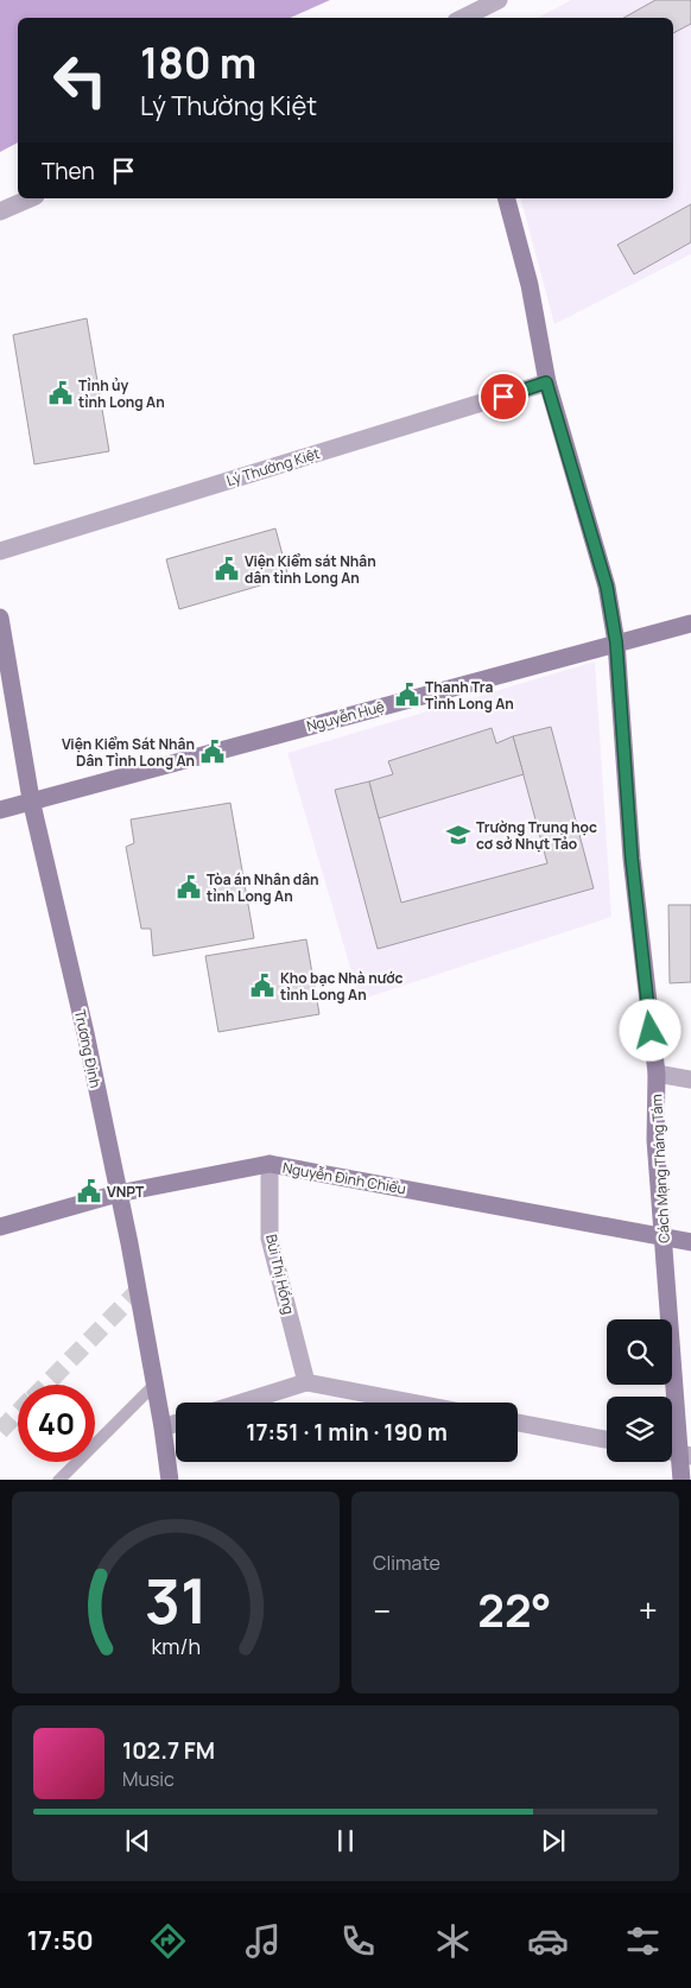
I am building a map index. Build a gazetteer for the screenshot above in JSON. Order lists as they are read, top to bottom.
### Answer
{
  "streets": {
    "street": [
      "Lý Thường Kiệt",
      "Nguyễn Huệ",
      "Trương Định",
      "Cách Mạng Tháng Tám",
      "Nguyễn Đình Chiểu",
      "Bùi Thị Hồng"
    ]
  },
  "crossings": [
    ["Lý Thường Kiệt", "Cách Mạng Tháng Tám"],
    ["Nguyễn Huệ", "Trương Định"],
    ["Nguyễn Huệ", "Cách Mạng Tháng Tám"],
    ["Trương Định", "Nguyễn Đình Chiểu"],
    ["Cách Mạng Tháng Tám", "Nguyễn Đình Chiểu"],
    ["Nguyễn Đình Chiểu", "Bùi Thị Hồng"]
  ],
  "places": {
    "public building": [
      "Tỉnh ủy tỉnh Long An",
      "Viện Kiểm sát Nhân dân tỉnh Long An",
      "Thanh Tra Tỉnh Long An",
      "Viện Kiểm Sát Nhân Dân Tỉnh Long An",
      "Tòa án Nhân dân tỉnh Long An",
      "Kho bạc Nhà nước tỉnh Long An",
      "VNPT"
    ],
    "school or university": ["Trường Trung học cơ sở Nhựt Tảo"]
  },
  "page": {
    "turn": ["180 m", "Lý Thường Kiệt"],
    "then": "Then",
    "limit": "40",
    "trip": "17:51 · 1 min · 190 m",
    "tile": "Climate",
    "heat": ["−", "22°", "+"],
    "song": ["102.7 FM", "Music"],
    "tabs": "17:50",
    "gauge": ["31", "km/h"]
  }
}
